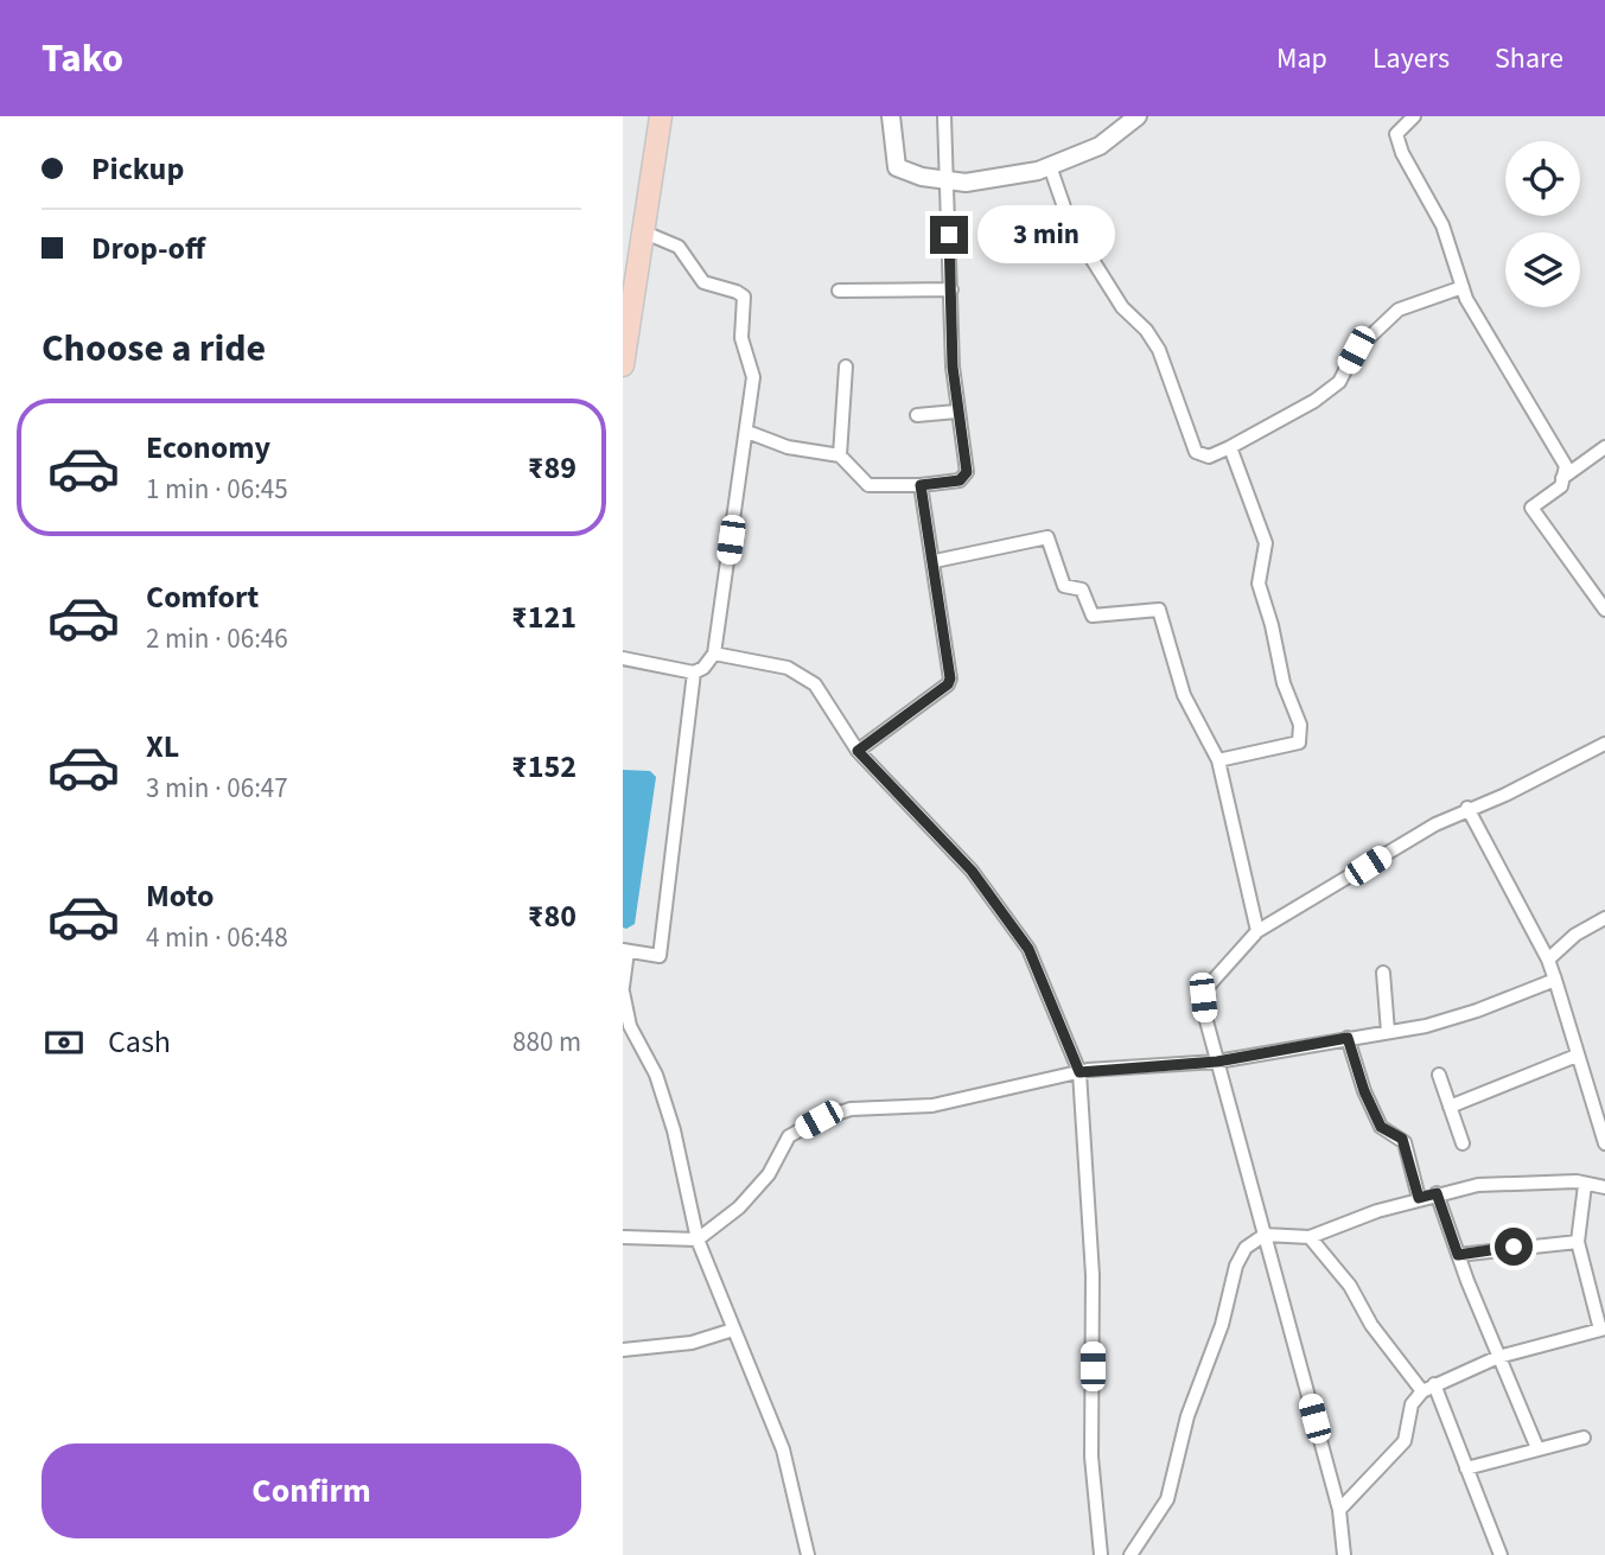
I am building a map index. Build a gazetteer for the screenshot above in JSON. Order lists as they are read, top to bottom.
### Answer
{
  "page": {
    "header": "Tako",
    "nav": ["Map", "Layers", "Share"],
    "banner": ["Pickup", "Drop-off"],
    "bubble": "3 min",
    "heading": "Choose a ride",
    "list": [
      {
        "name": "Economy",
        "note": "1 min · 06:45",
        "value": "₹89"
      },
      {
        "name": "Comfort",
        "note": "2 min · 06:46",
        "value": "₹121"
      },
      {
        "name": "XL",
        "note": "3 min · 06:47",
        "value": "₹152"
      },
      {
        "name": "Moto",
        "note": "4 min · 06:48",
        "value": "₹80"
      }
    ],
    "pay": ["Cash", "880 m"],
    "buttons": "Confirm"
  }
}
